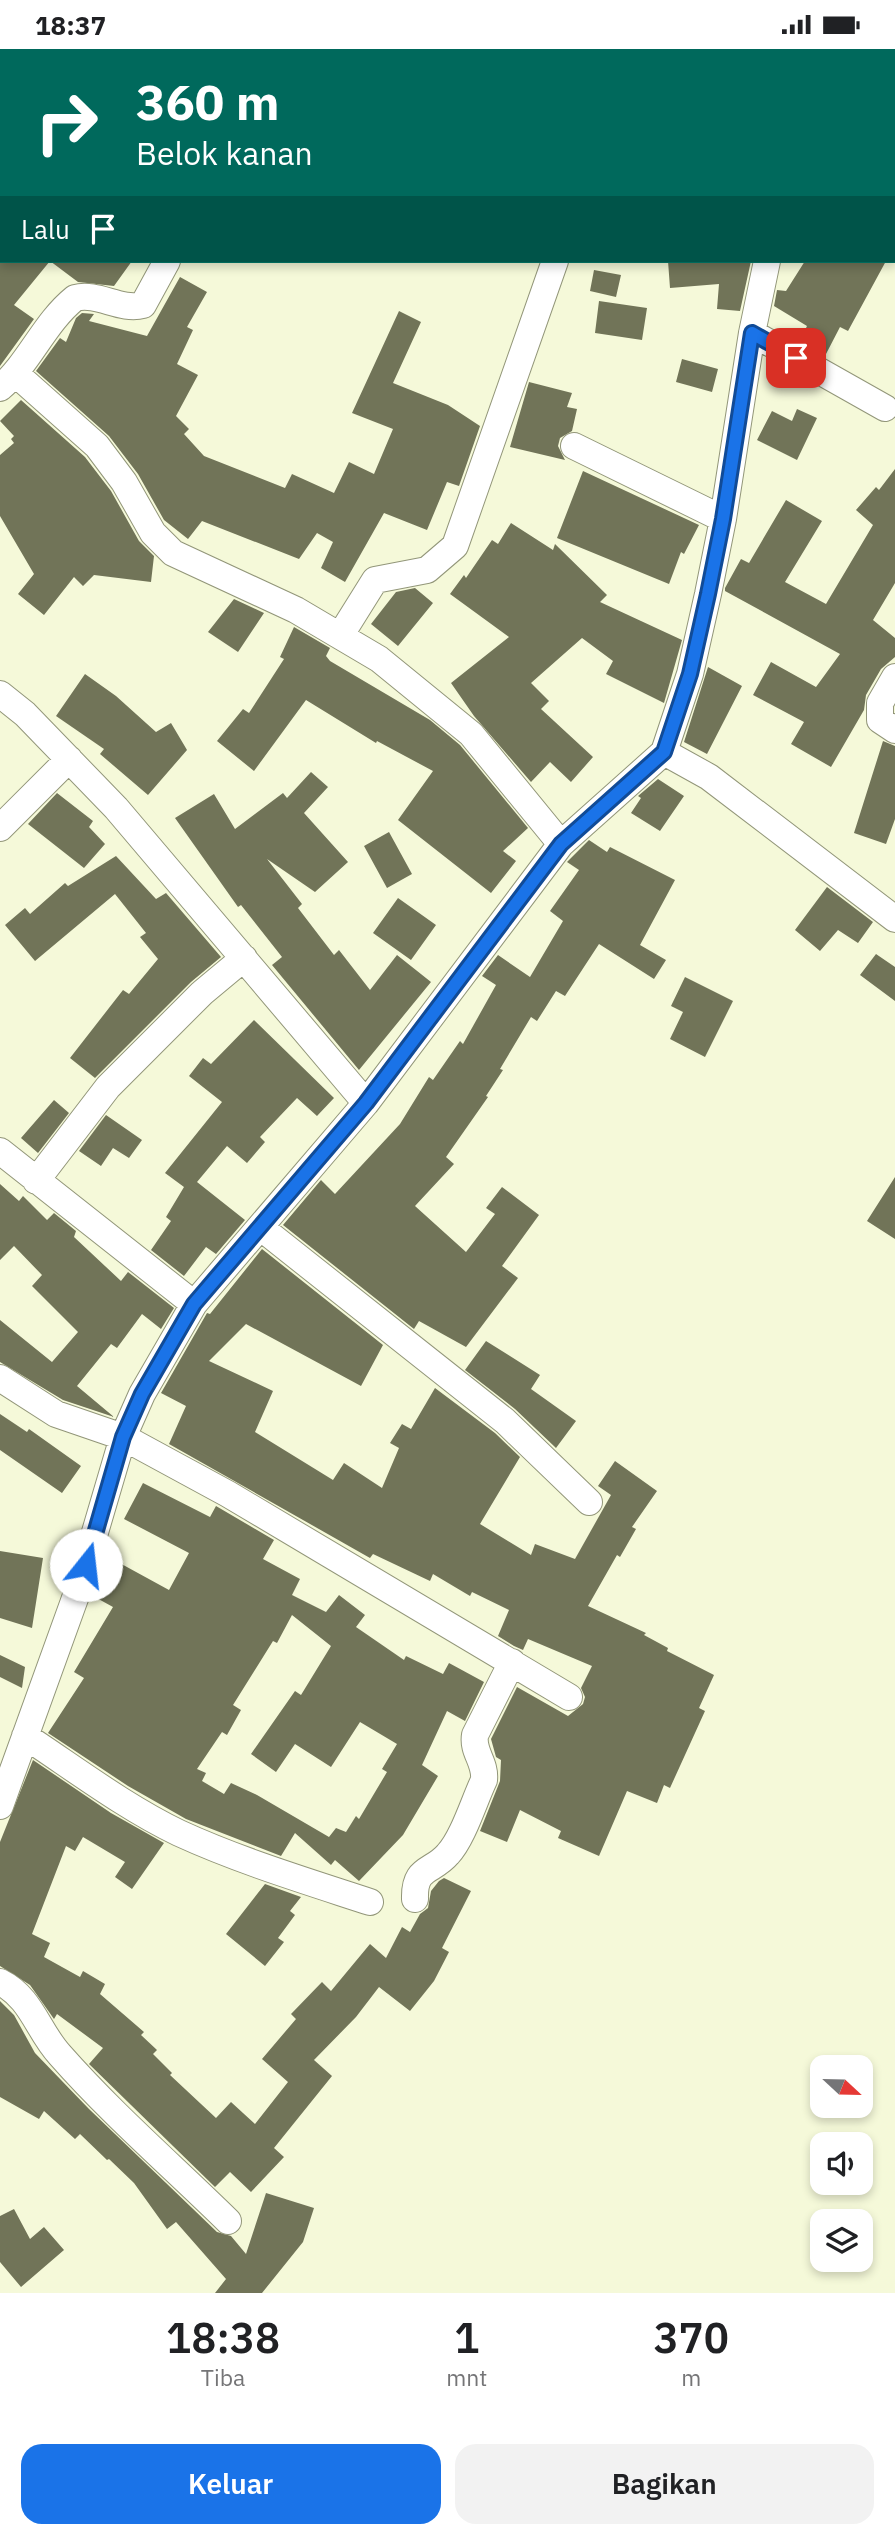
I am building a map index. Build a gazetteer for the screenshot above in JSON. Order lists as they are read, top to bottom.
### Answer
{
  "north": "right",
  "page": {
    "status": "18:37",
    "turn": ["360 m", "Belok kanan"],
    "then": "Lalu",
    "eta": [
      "18:38",
      "Tiba",
      "1",
      "mnt",
      "370",
      "m"
    ],
    "buttons": ["Keluar", "Bagikan"]
  }
}
